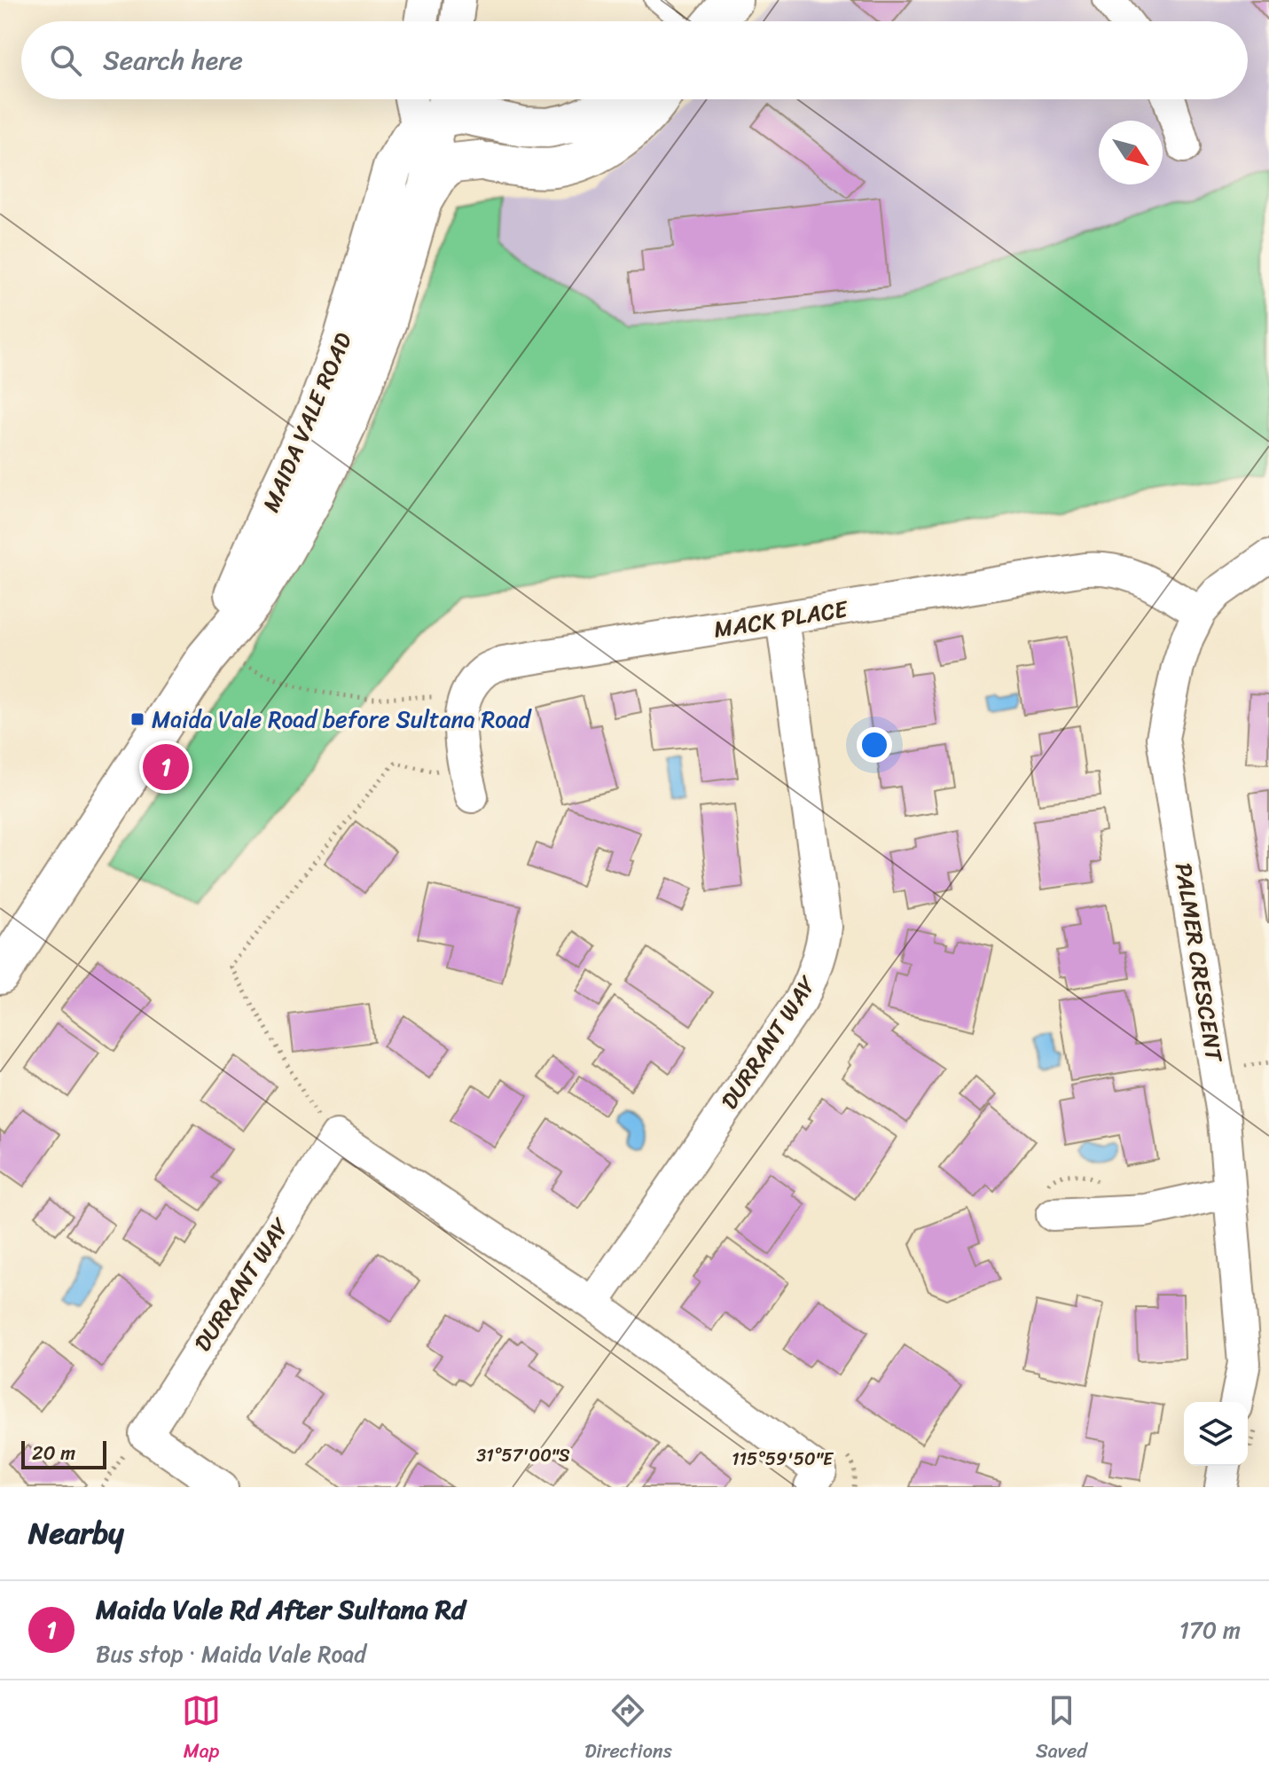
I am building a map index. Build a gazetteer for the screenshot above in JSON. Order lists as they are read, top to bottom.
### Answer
{
  "streets": {
    "main road": ["MAIDA VALE ROAD"],
    "street": ["MACK PLACE", "PALMER CRESCENT", "DURRANT WAY"]
  },
  "crossings": [
    ["MACK PLACE", "PALMER CRESCENT"],
    ["MACK PLACE", "DURRANT WAY"]
  ],
  "places": {
    "transit": ["Maida Vale Road before Sultana Road"]
  },
  "scale_bar": "20 m",
  "north": "bottom right",
  "page": {
    "search": "Search here",
    "pins": "1",
    "scale": "20 m",
    "heading": "Nearby",
    "list": [
      {
        "mark": "1",
        "name": "Maida Vale Rd After Sultana Rd",
        "note": "Bus stop · Maida Vale Road",
        "value": "170 m"
      }
    ],
    "nav": ["Map", "Directions", "Saved"]
  },
  "coordinates": ["31°57'00\"S", "115°59'50\"E"]
}
